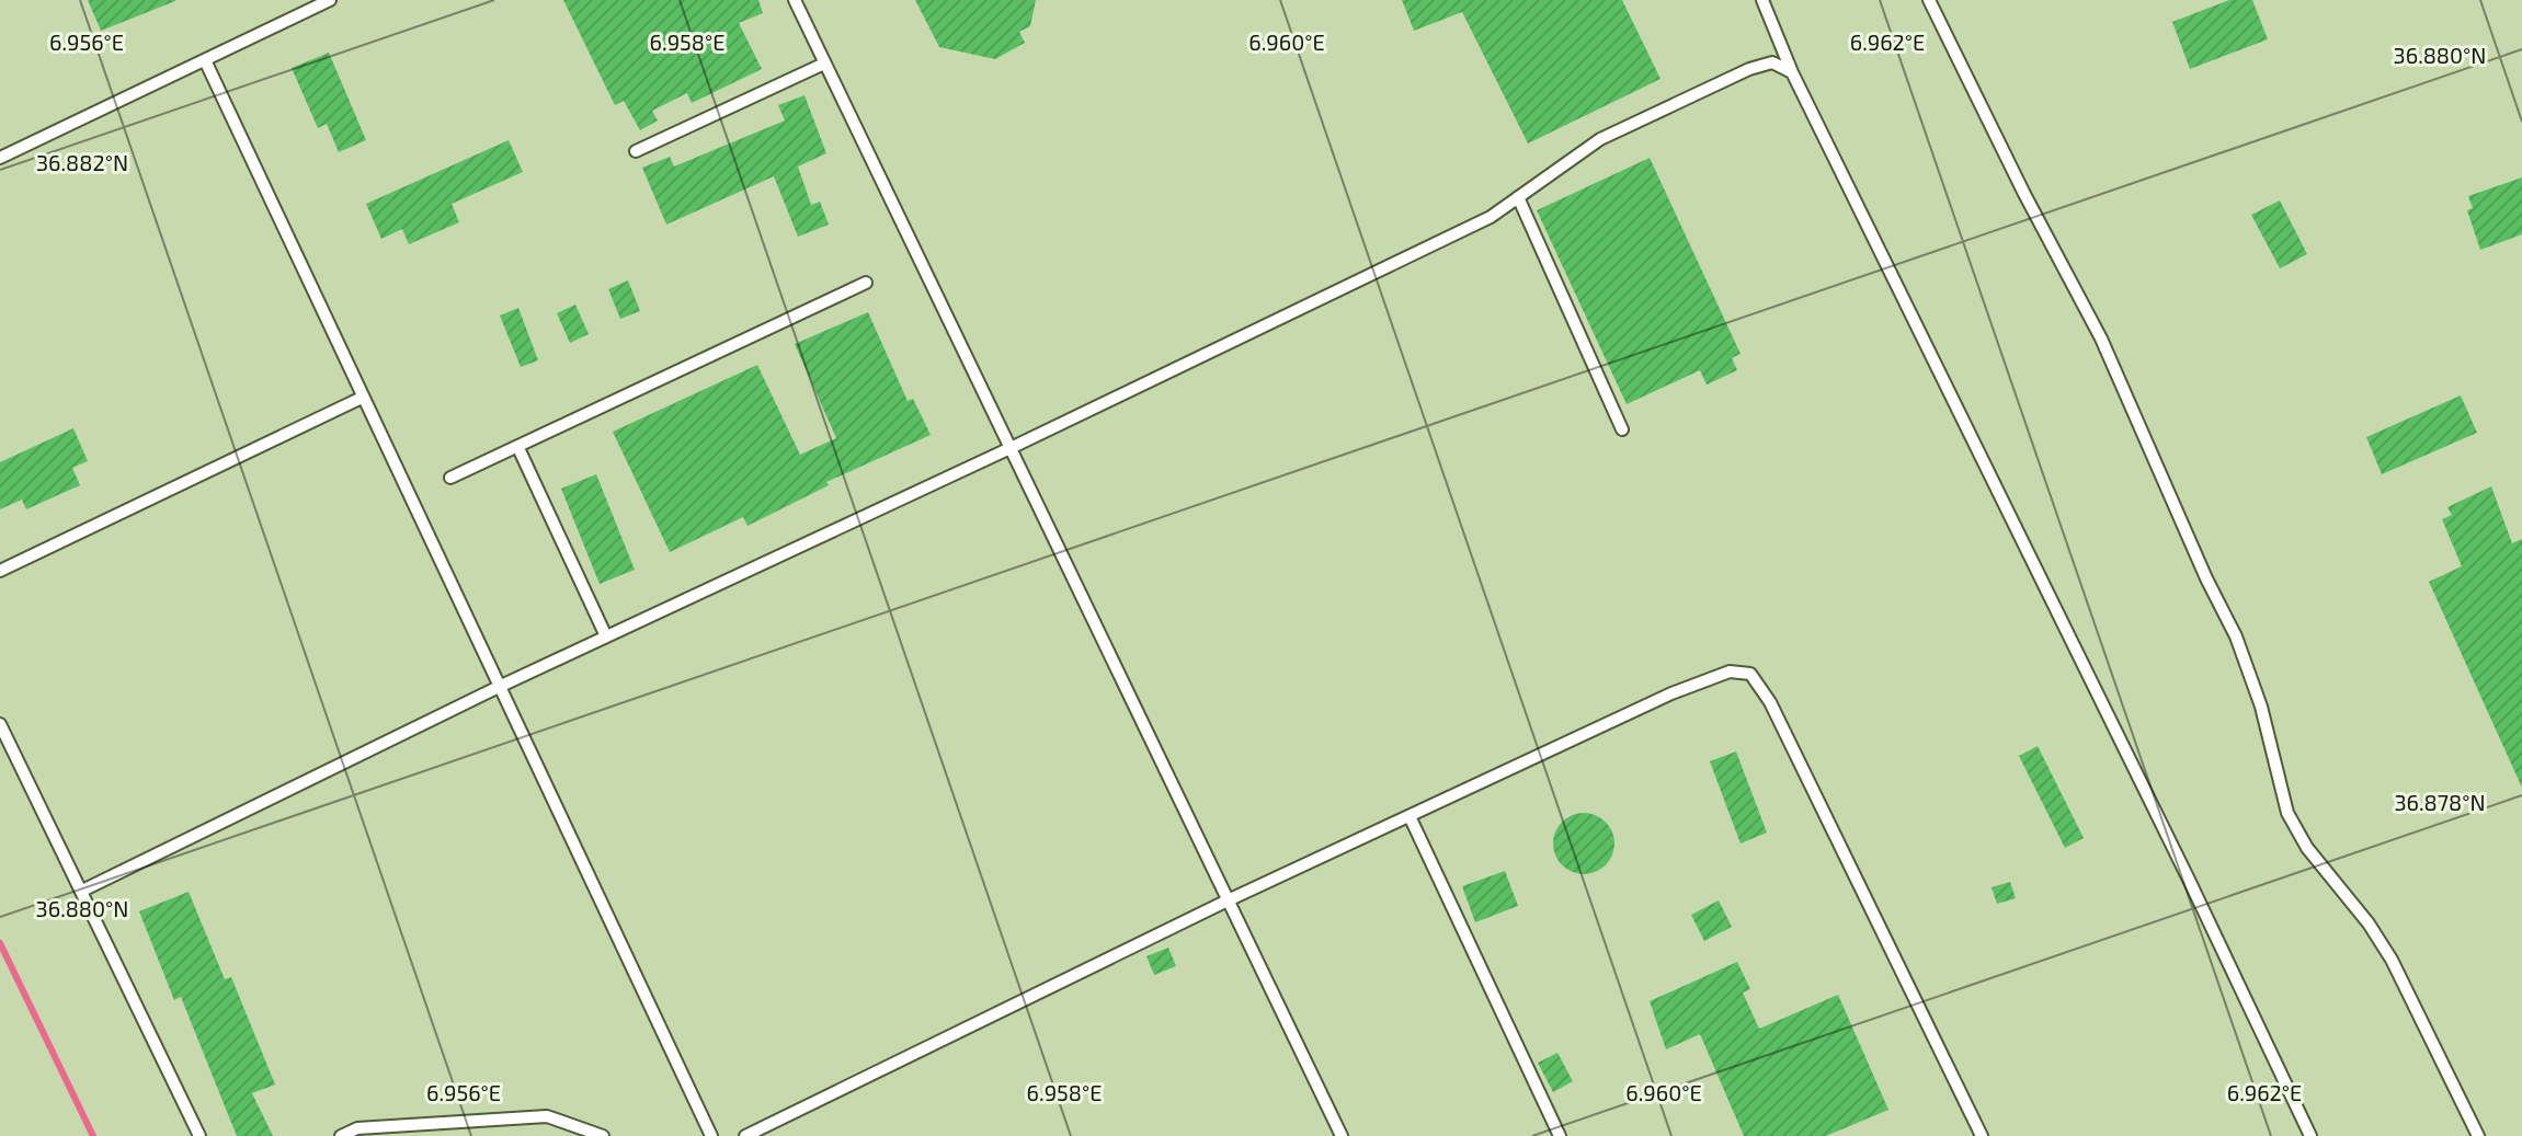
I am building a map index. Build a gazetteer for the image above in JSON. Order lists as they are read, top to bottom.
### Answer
{
  "coordinates": [
    "6.962°E",
    "6.956°E",
    "6.958°E",
    "6.960°E",
    "36.880°N",
    "36.882°N",
    "36.878°N"
  ]
}
